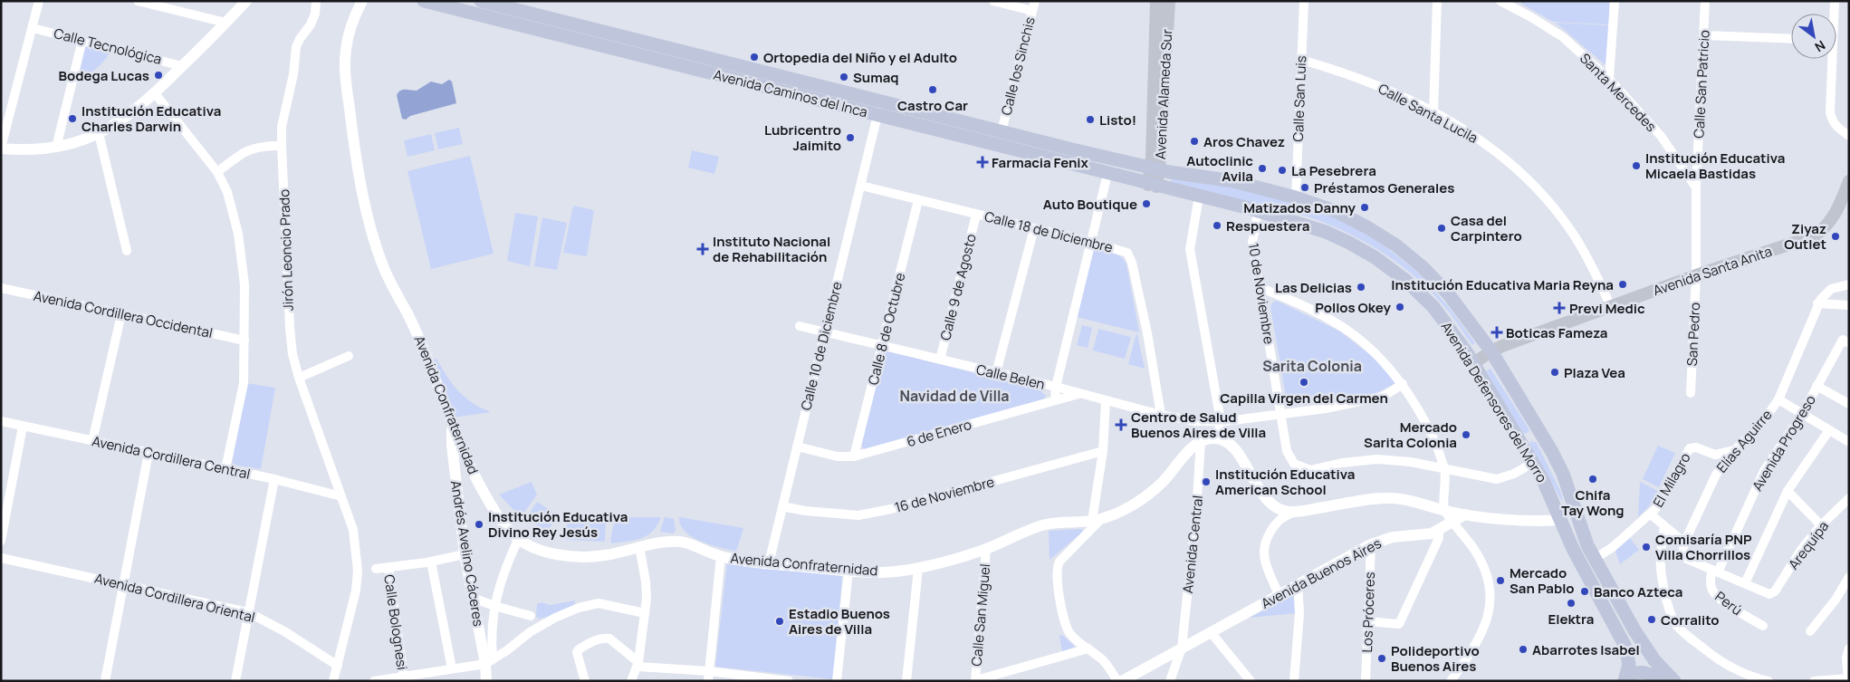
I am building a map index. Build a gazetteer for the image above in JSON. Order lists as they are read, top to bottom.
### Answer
{
  "streets": {
    "main road": [
      "Avenida Caminos del Inca",
      "Avenida Alameda Sur",
      "Avenida Santa Anita",
      "Avenida Defensores del Morro"
    ],
    "street": [
      "Calle Tecnológica",
      "Calle los Sinchis",
      "Calle San Patricio",
      "Santa Mercedes",
      "Calle San Luis",
      "Calle Santa Lucila",
      "Calle 18 de Diciembre",
      "Jirón Leoncio Prado",
      "Calle 9 de Agosto",
      "10 de Noviembre",
      "Avenida Cordillera Occidental",
      "Calle 8 de Octubre",
      "San Pedro",
      "Calle 10 de Diciembre",
      "Calle Belen",
      "Avenida Confraternidad",
      "6 de Enero",
      "Elías Aguirre",
      "Avenida Progreso",
      "Avenida Cordillera Central",
      "El Milagro",
      "16 de Noviembre",
      "Avenida Central",
      "Arequipa",
      "Andrés Avelino Cáceres",
      "Avenida Buenos Aires",
      "Avenida Cordillera Oriental",
      "Perú",
      "Los Próceres",
      "Calle San Miguel",
      "Calle Bolognesi"
    ]
  },
  "crossings": [
    ["Calle los Sinchis", "Avenida Caminos del Inca"],
    ["Calle San Patricio", "Santa Mercedes"],
    ["Calle San Patricio", "Avenida Santa Anita"],
    ["Calle San Patricio", "San Pedro"],
    ["Avenida Caminos del Inca", "Avenida Alameda Sur"],
    ["Avenida Caminos del Inca", "Calle 10 de Diciembre"],
    ["Avenida Caminos del Inca", "Avenida Defensores del Morro"],
    ["Avenida Alameda Sur", "Avenida Defensores del Morro"],
    ["Calle San Luis", "Calle Santa Lucila"],
    ["Calle San Luis", "Avenida Defensores del Morro"],
    ["Calle Santa Lucila", "Avenida Santa Anita"],
    ["Calle 18 de Diciembre", "Calle 9 de Agosto"],
    ["Calle 18 de Diciembre", "Calle 8 de Octubre"],
    ["Calle 18 de Diciembre", "Calle 10 de Diciembre"],
    ["Calle 18 de Diciembre", "Calle Belen"],
    ["Jirón Leoncio Prado", "Avenida Cordillera Central"],
    ["Jirón Leoncio Prado", "Avenida Cordillera Oriental"],
    ["Avenida Santa Anita", "San Pedro"],
    ["Avenida Santa Anita", "Avenida Defensores del Morro"],
    ["Calle 9 de Agosto", "Calle Belen"],
    ["10 de Noviembre", "Calle Belen"],
    ["10 de Noviembre", "Avenida Defensores del Morro"],
    ["Calle 8 de Octubre", "Calle Belen"],
    ["Calle 8 de Octubre", "6 de Enero"],
    ["Calle 10 de Diciembre", "Calle Belen"],
    ["Calle 10 de Diciembre", "Avenida Confraternidad"],
    ["Calle 10 de Diciembre", "6 de Enero"],
    ["Calle 10 de Diciembre", "16 de Noviembre"],
    ["Calle Belen", "6 de Enero"],
    ["Avenida Defensores del Morro", "El Milagro"],
    ["Avenida Confraternidad", "Avenida Central"],
    ["Avenida Confraternidad", "Andrés Avelino Cáceres"],
    ["Avenida Confraternidad", "Calle San Miguel"],
    ["Elías Aguirre", "Avenida Progreso"],
    ["Elías Aguirre", "El Milagro"],
    ["Elías Aguirre", "Perú"],
    ["Avenida Progreso", "Perú"],
    ["Avenida Central", "Avenida Buenos Aires"],
    ["Avenida Buenos Aires", "Los Próceres"]
  ],
  "districts": ["Sarita Colonia", "Navidad de Villa"],
  "places": {
    "other": [
      "Ortopedia del Niño y el Adulto",
      "Bodega Lucas",
      "Sumaq",
      "Castro Car",
      "Institución Educativa Charles Darwin",
      "Listo!",
      "Lubricentro Jaimito",
      "Aros Chavez",
      "Institución Educativa Micaela Bastidas",
      "Autoclinic Avila",
      "La Pesebrera",
      "Préstamos Generales",
      "Auto Boutique",
      "Matizados Danny",
      "Respuestera",
      "Casa del Carpintero",
      "Ziyaz Outlet",
      "Institución Educativa Maria Reyna",
      "Las Delicias",
      "Pollos Okey",
      "Plaza Vea",
      "Capilla Virgen del Carmen",
      "Mercado Sarita Colonia",
      "Chifa Tay Wong",
      "Institución Educativa American School",
      "Institución Educativa Divino Rey Jesús",
      "Comisaría PNP Villa Chorrillos",
      "Mercado San Pablo",
      "Banco Azteca",
      "Elektra",
      "Corralito",
      "Estadio Buenos Aires de Villa",
      "Abarrotes Isabel",
      "Polideportivo Buenos Aires"
    ],
    "health": [
      "Farmacia Fenix",
      "Instituto Nacional de Rehabilitación",
      "Previ Medic",
      "Boticas Fameza",
      "Centro de Salud Buenos Aires de Villa"
    ]
  },
  "north": "bottom right"
}
